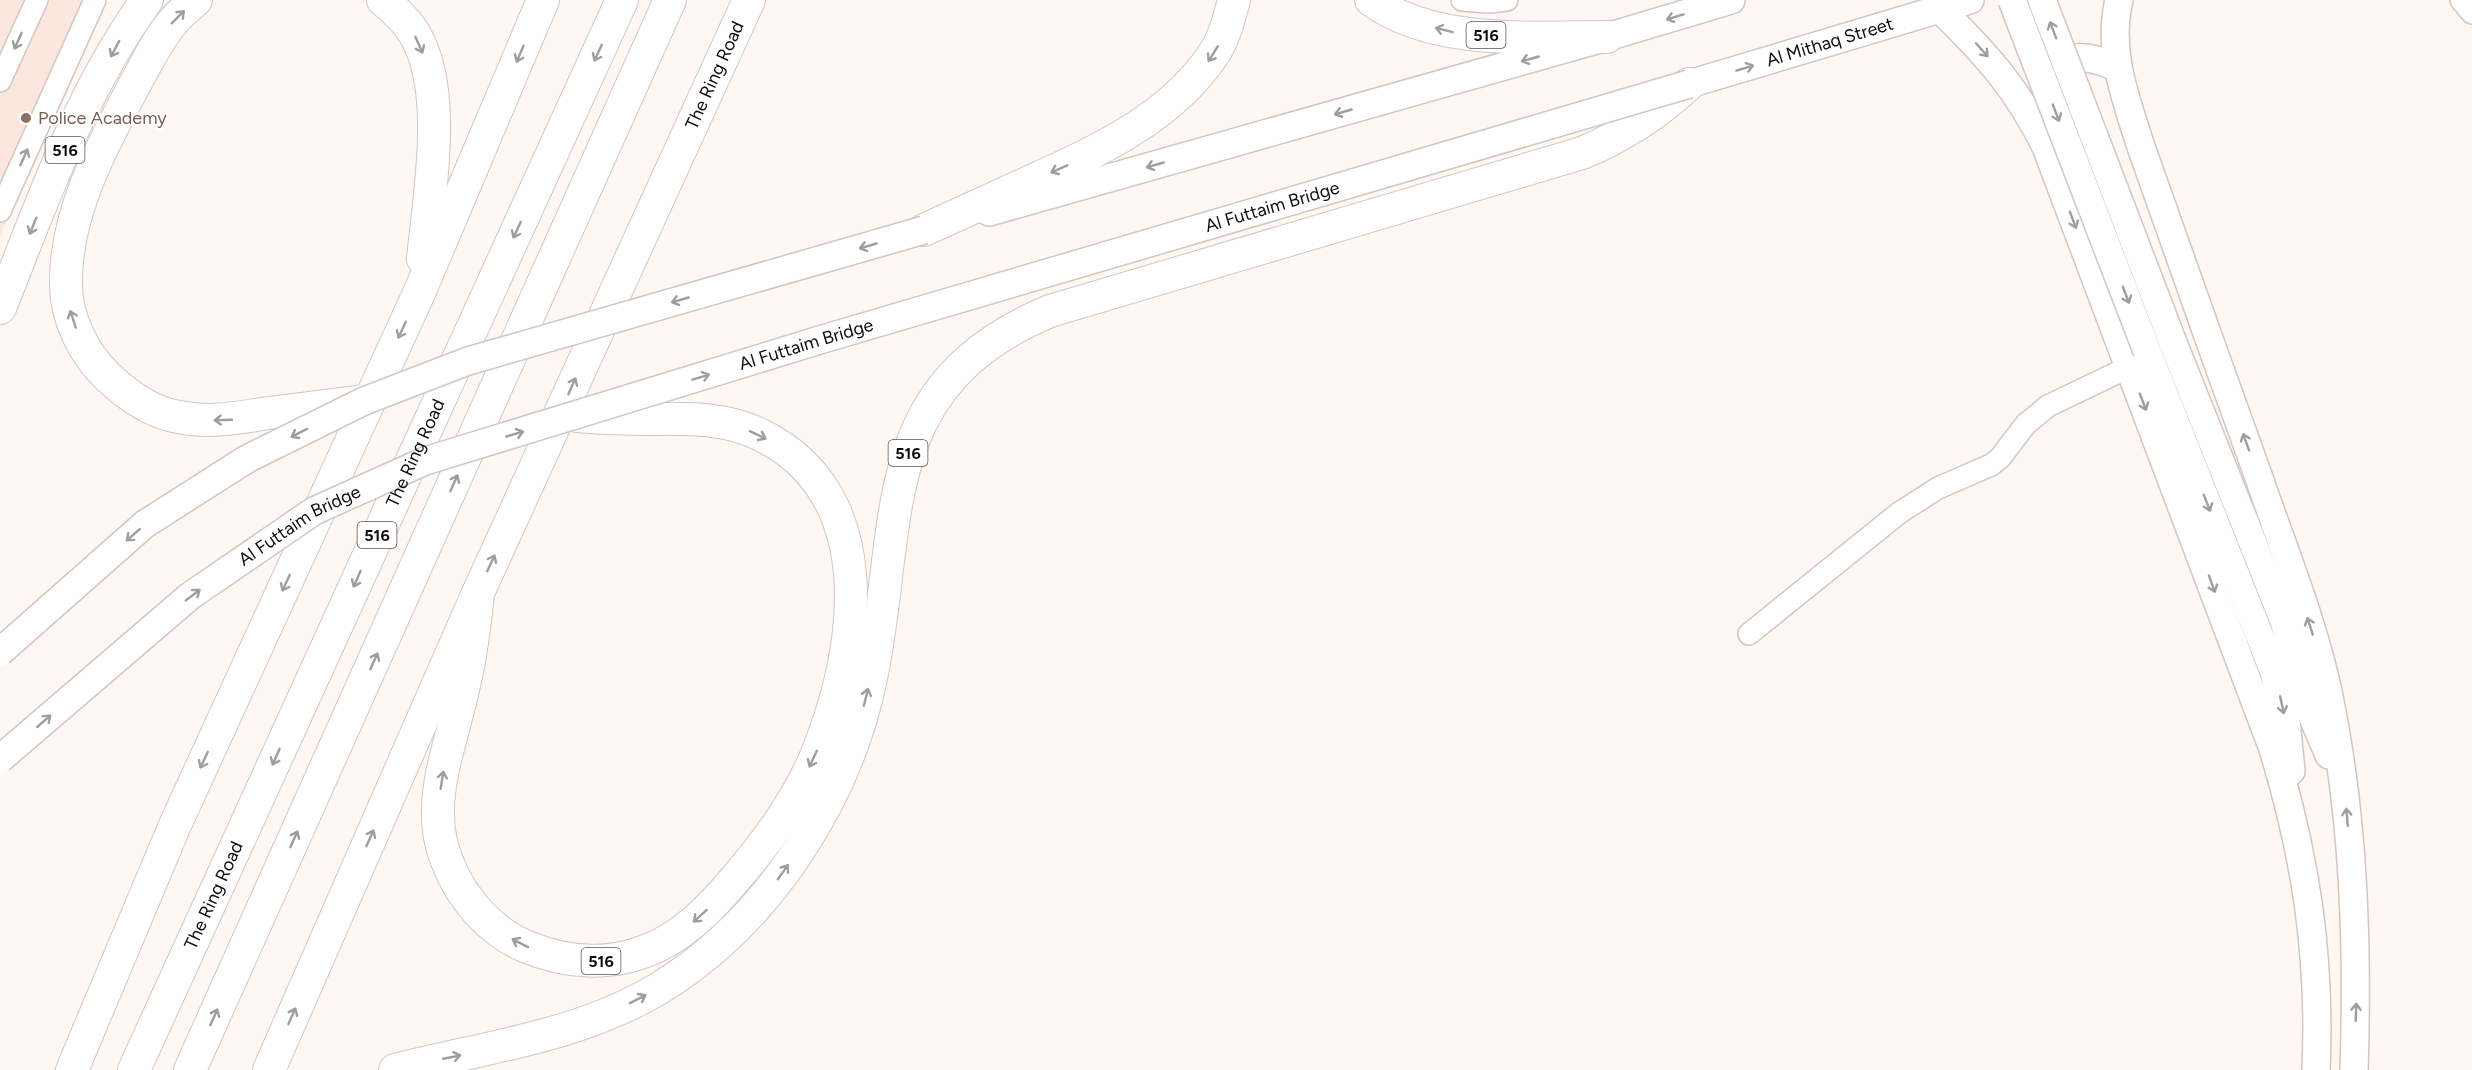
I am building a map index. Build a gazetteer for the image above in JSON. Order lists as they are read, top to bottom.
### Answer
{
  "streets": {
    "highway": ["516", "The Ring Road"],
    "main road": ["Al Mithaq Street", "Al Futtaim Bridge"]
  },
  "crossings": [
    ["516", "Al Mithaq Street"],
    ["516", "The Ring Road"],
    ["516", "Al Futtaim Bridge"],
    ["Al Mithaq Street", "Al Futtaim Bridge"]
  ],
  "one_way": ["Al Mithaq Street"],
  "places": ["Police Academy"]
}
